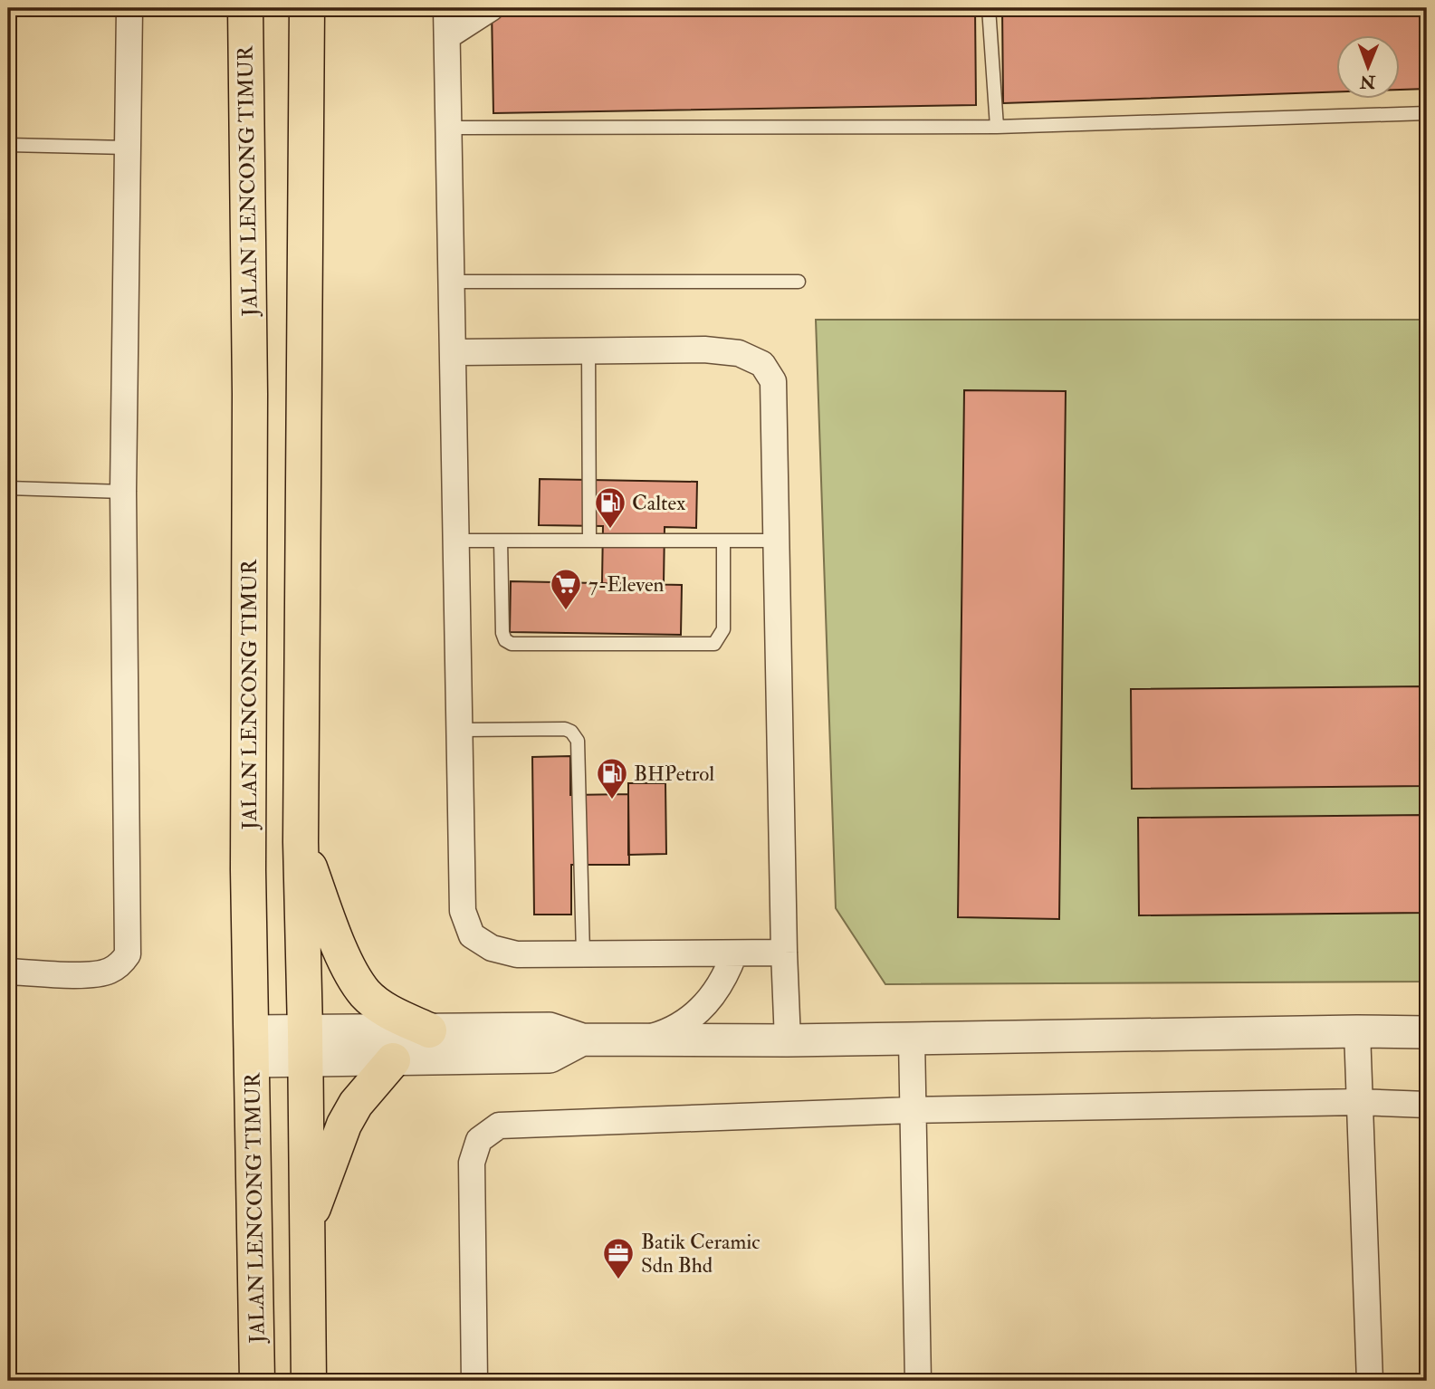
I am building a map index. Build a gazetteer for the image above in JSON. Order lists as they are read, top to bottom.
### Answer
{
  "streets": {
    "highway": ["JALAN LENCONG TIMUR"]
  },
  "places": {
    "fuel station": ["Caltex", "BHPetrol"],
    "supermarket": ["7-Eleven"],
    "office": ["Batik Ceramic Sdn Bhd"]
  },
  "north": "bottom"
}
